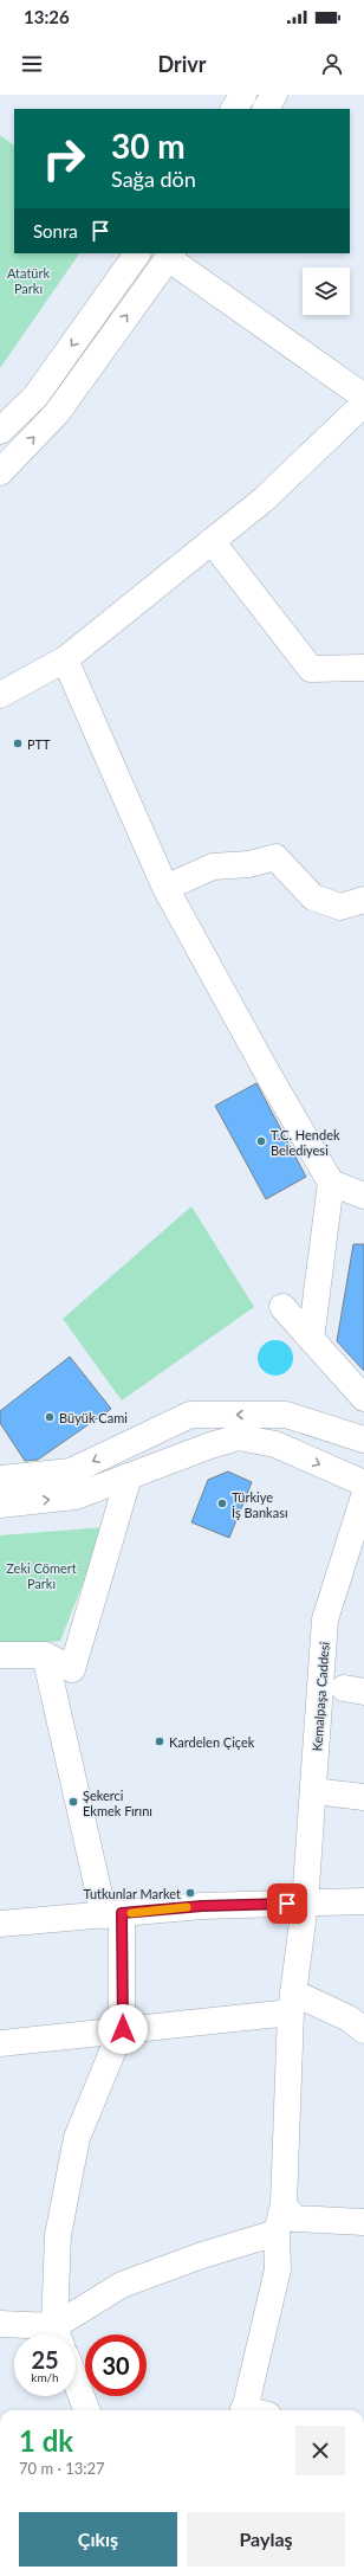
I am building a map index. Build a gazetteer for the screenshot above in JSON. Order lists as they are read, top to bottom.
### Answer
{
  "streets": {
    "street": ["Kemalpaşa Caddesi"]
  },
  "parks": ["Atatürk Parkı", "Zeki Cömert Parkı"],
  "places": [
    "PTT",
    "T.C. Hendek Belediyesi",
    "Büyük Cami",
    "Türkiye İş Bankası",
    "Kardelen Çiçek",
    "Şekerci Ekmek Fırını",
    "Tutkunlar Market"
  ],
  "page": {
    "status": "13:26",
    "header": "Drivr",
    "turn": ["30 m", "Sağa dön"],
    "then": "Sonra",
    "speed": "25 km/h",
    "limit": "30",
    "heading": ["1 dk", "70 m · 13:27"],
    "buttons": ["Çıkış", "Paylaş"]
  }
}
